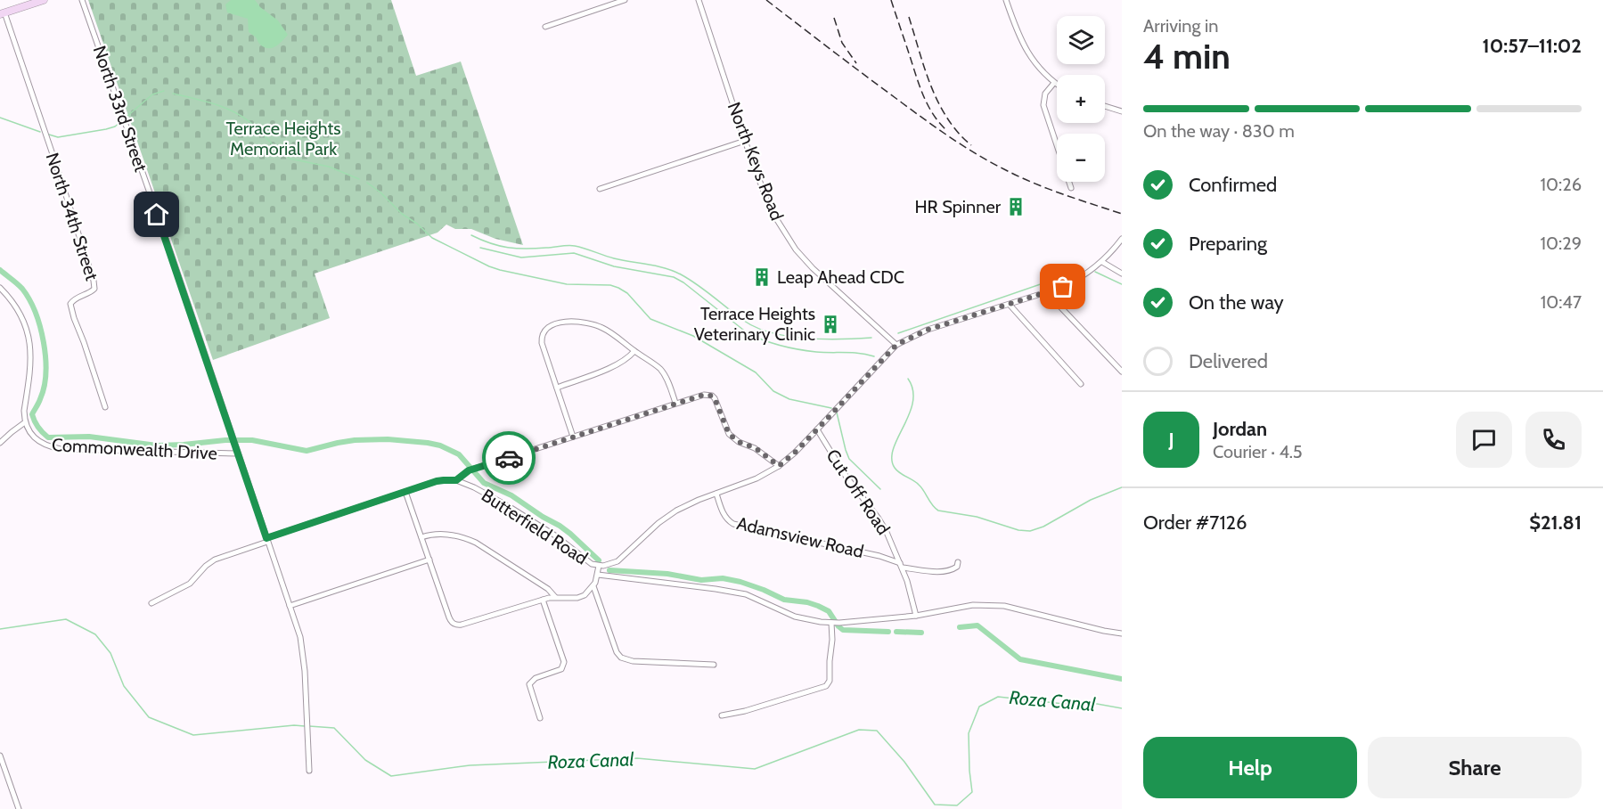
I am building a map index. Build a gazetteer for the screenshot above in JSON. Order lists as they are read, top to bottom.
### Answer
{
  "streets": {
    "street": [
      "North 33rd Street",
      "North Keys Road",
      "North 34th Street",
      "Commonwealth Drive",
      "Cut Off Road",
      "Butterfield Road",
      "Adamsview Road"
    ]
  },
  "crossings": [
    ["North 33rd Street", "Commonwealth Drive"],
    ["North Keys Road", "Butterfield Road"],
    ["Cut Off Road", "Butterfield Road"],
    ["Cut Off Road", "Adamsview Road"],
    ["Butterfield Road", "Adamsview Road"]
  ],
  "water": ["Roza Canal"],
  "parks": ["Terrace Heights Memorial Park"],
  "places": {
    "building": ["HR Spinner", "Leap Ahead CDC", "Terrace Heights Veterinary Clinic"]
  },
  "page": {
    "heading": ["4 min", "Arriving in", "10:57–11:02"],
    "panel": [
      "Jordan",
      "Courier · 4.5",
      "Order #7126",
      "$21.81"
    ],
    "map_buttons": ["+", "−"],
    "bar": "On the way · 830 m",
    "list": [
      ["Confirmed", "10:26"],
      ["Preparing", "10:29"],
      ["On the way", "10:47"],
      "Delivered"
    ],
    "round": "J",
    "buttons": ["Help", "Share"]
  }
}
